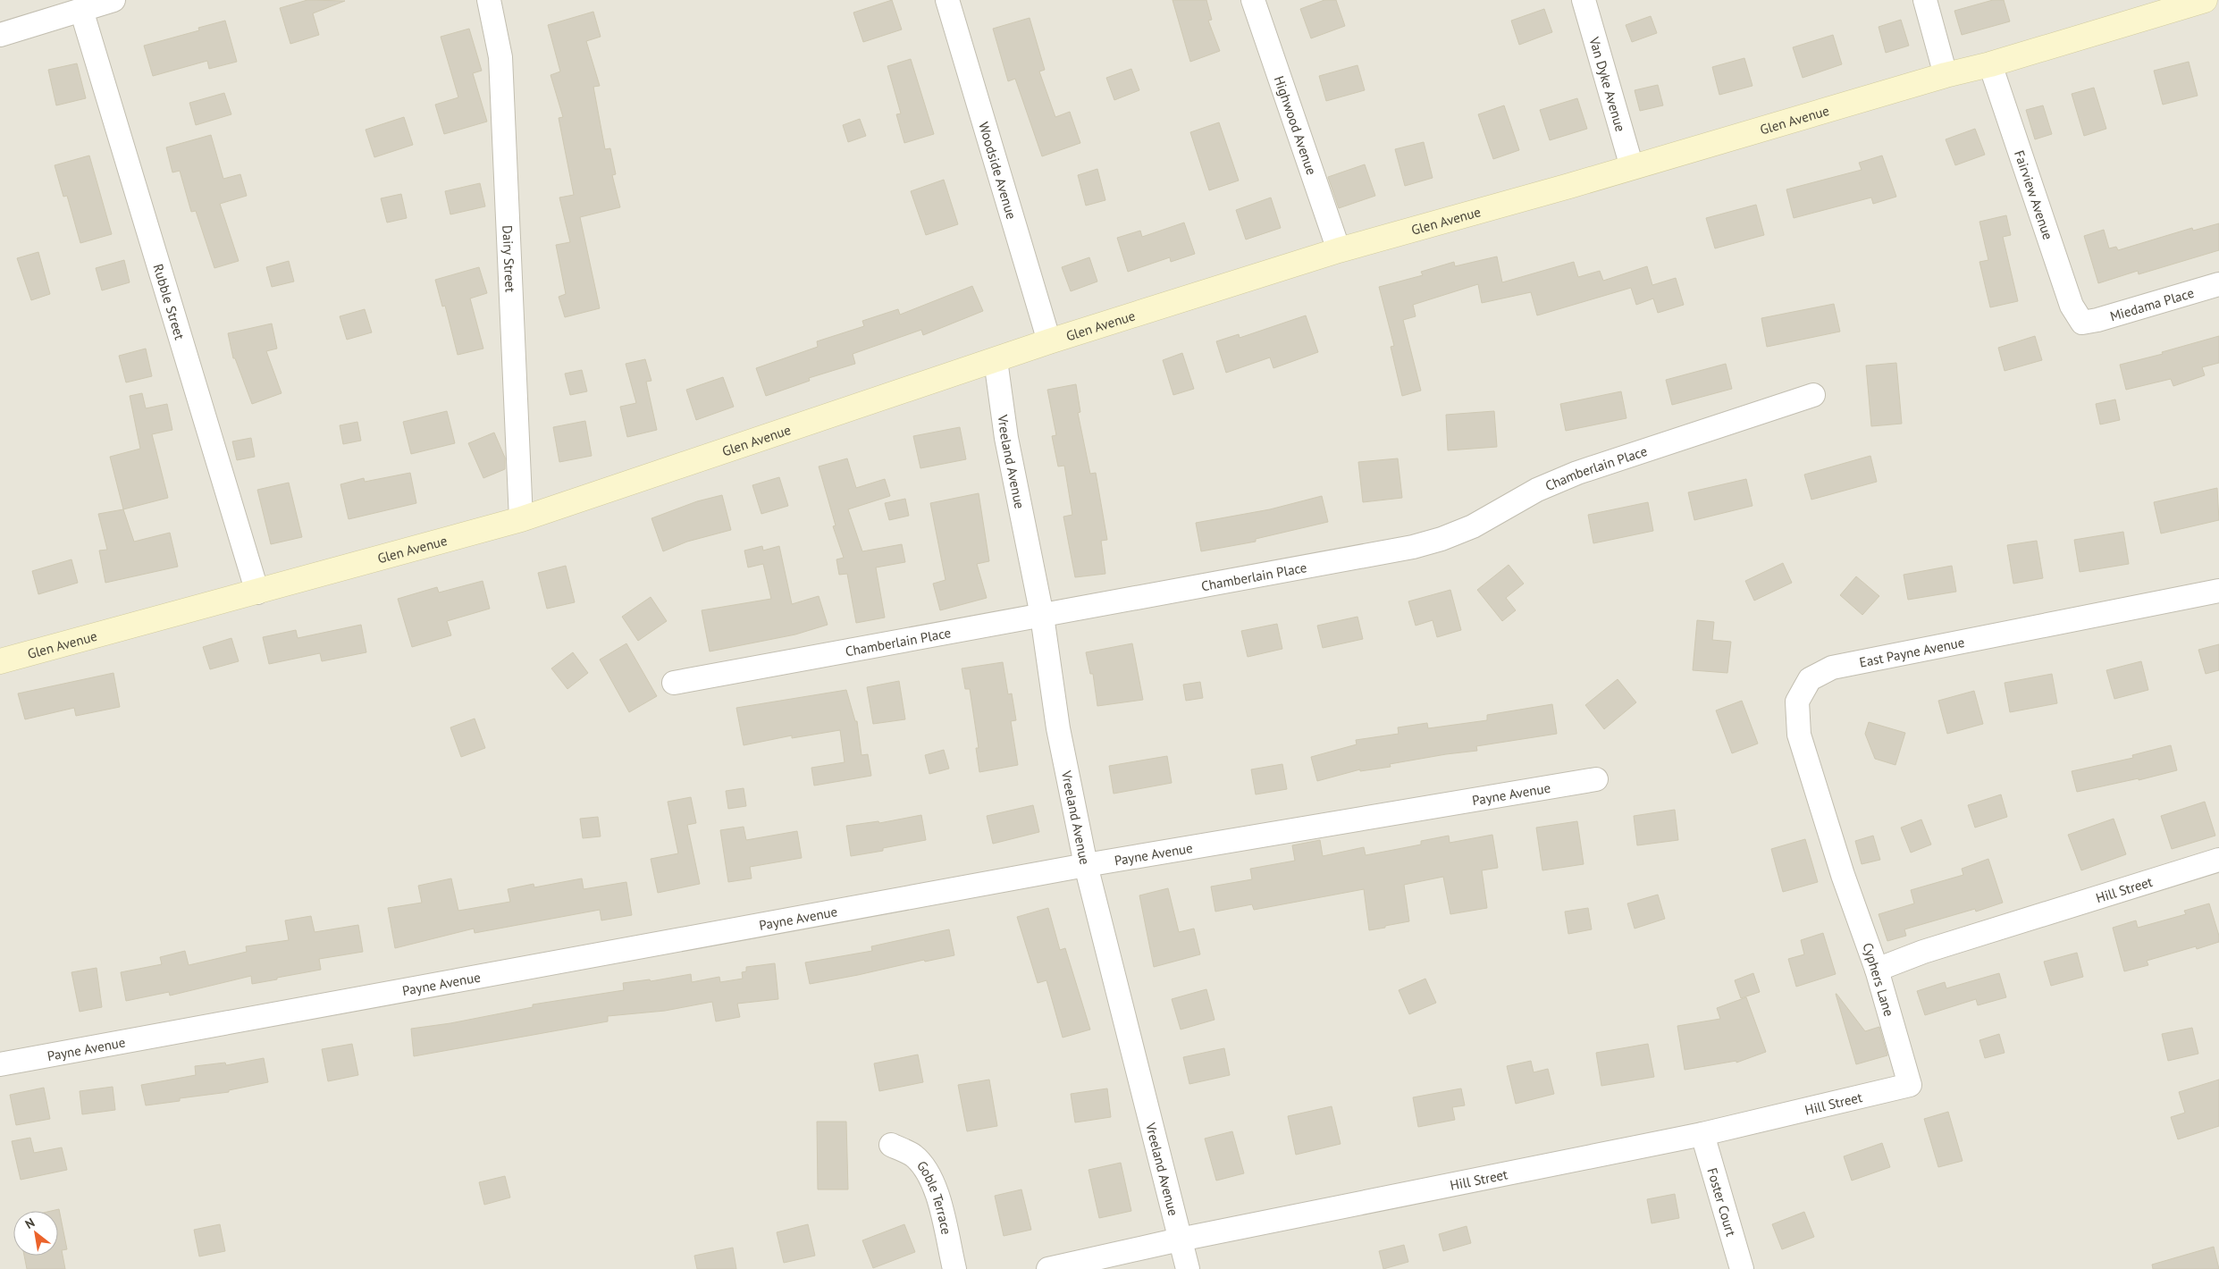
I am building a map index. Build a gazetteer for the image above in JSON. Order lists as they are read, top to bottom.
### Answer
{
  "streets": {
    "street": [
      "Van Dyke Avenue",
      "Glen Avenue",
      "Highwood Avenue",
      "Woodside Avenue",
      "Fairview Avenue",
      "Dairy Street",
      "Rubble Street",
      "Miedama Place",
      "Vreeland Avenue",
      "Chamberlain Place",
      "East Payne Avenue",
      "Payne Avenue",
      "Hill Street",
      "Cyphers Lane",
      "Goble Terrace",
      "Foster Court"
    ]
  },
  "crossings": [
    ["Van Dyke Avenue", "Glen Avenue"],
    ["Glen Avenue", "Highwood Avenue"],
    ["Glen Avenue", "Woodside Avenue"],
    ["Glen Avenue", "Fairview Avenue"],
    ["Glen Avenue", "Dairy Street"],
    ["Glen Avenue", "Rubble Street"],
    ["Glen Avenue", "Vreeland Avenue"],
    ["Fairview Avenue", "Miedama Place"],
    ["Vreeland Avenue", "Chamberlain Place"],
    ["Vreeland Avenue", "Payne Avenue"],
    ["Vreeland Avenue", "Hill Street"],
    ["East Payne Avenue", "Cyphers Lane"],
    ["Hill Street", "Cyphers Lane"],
    ["Hill Street", "Foster Court"]
  ],
  "north": "top left"
}
